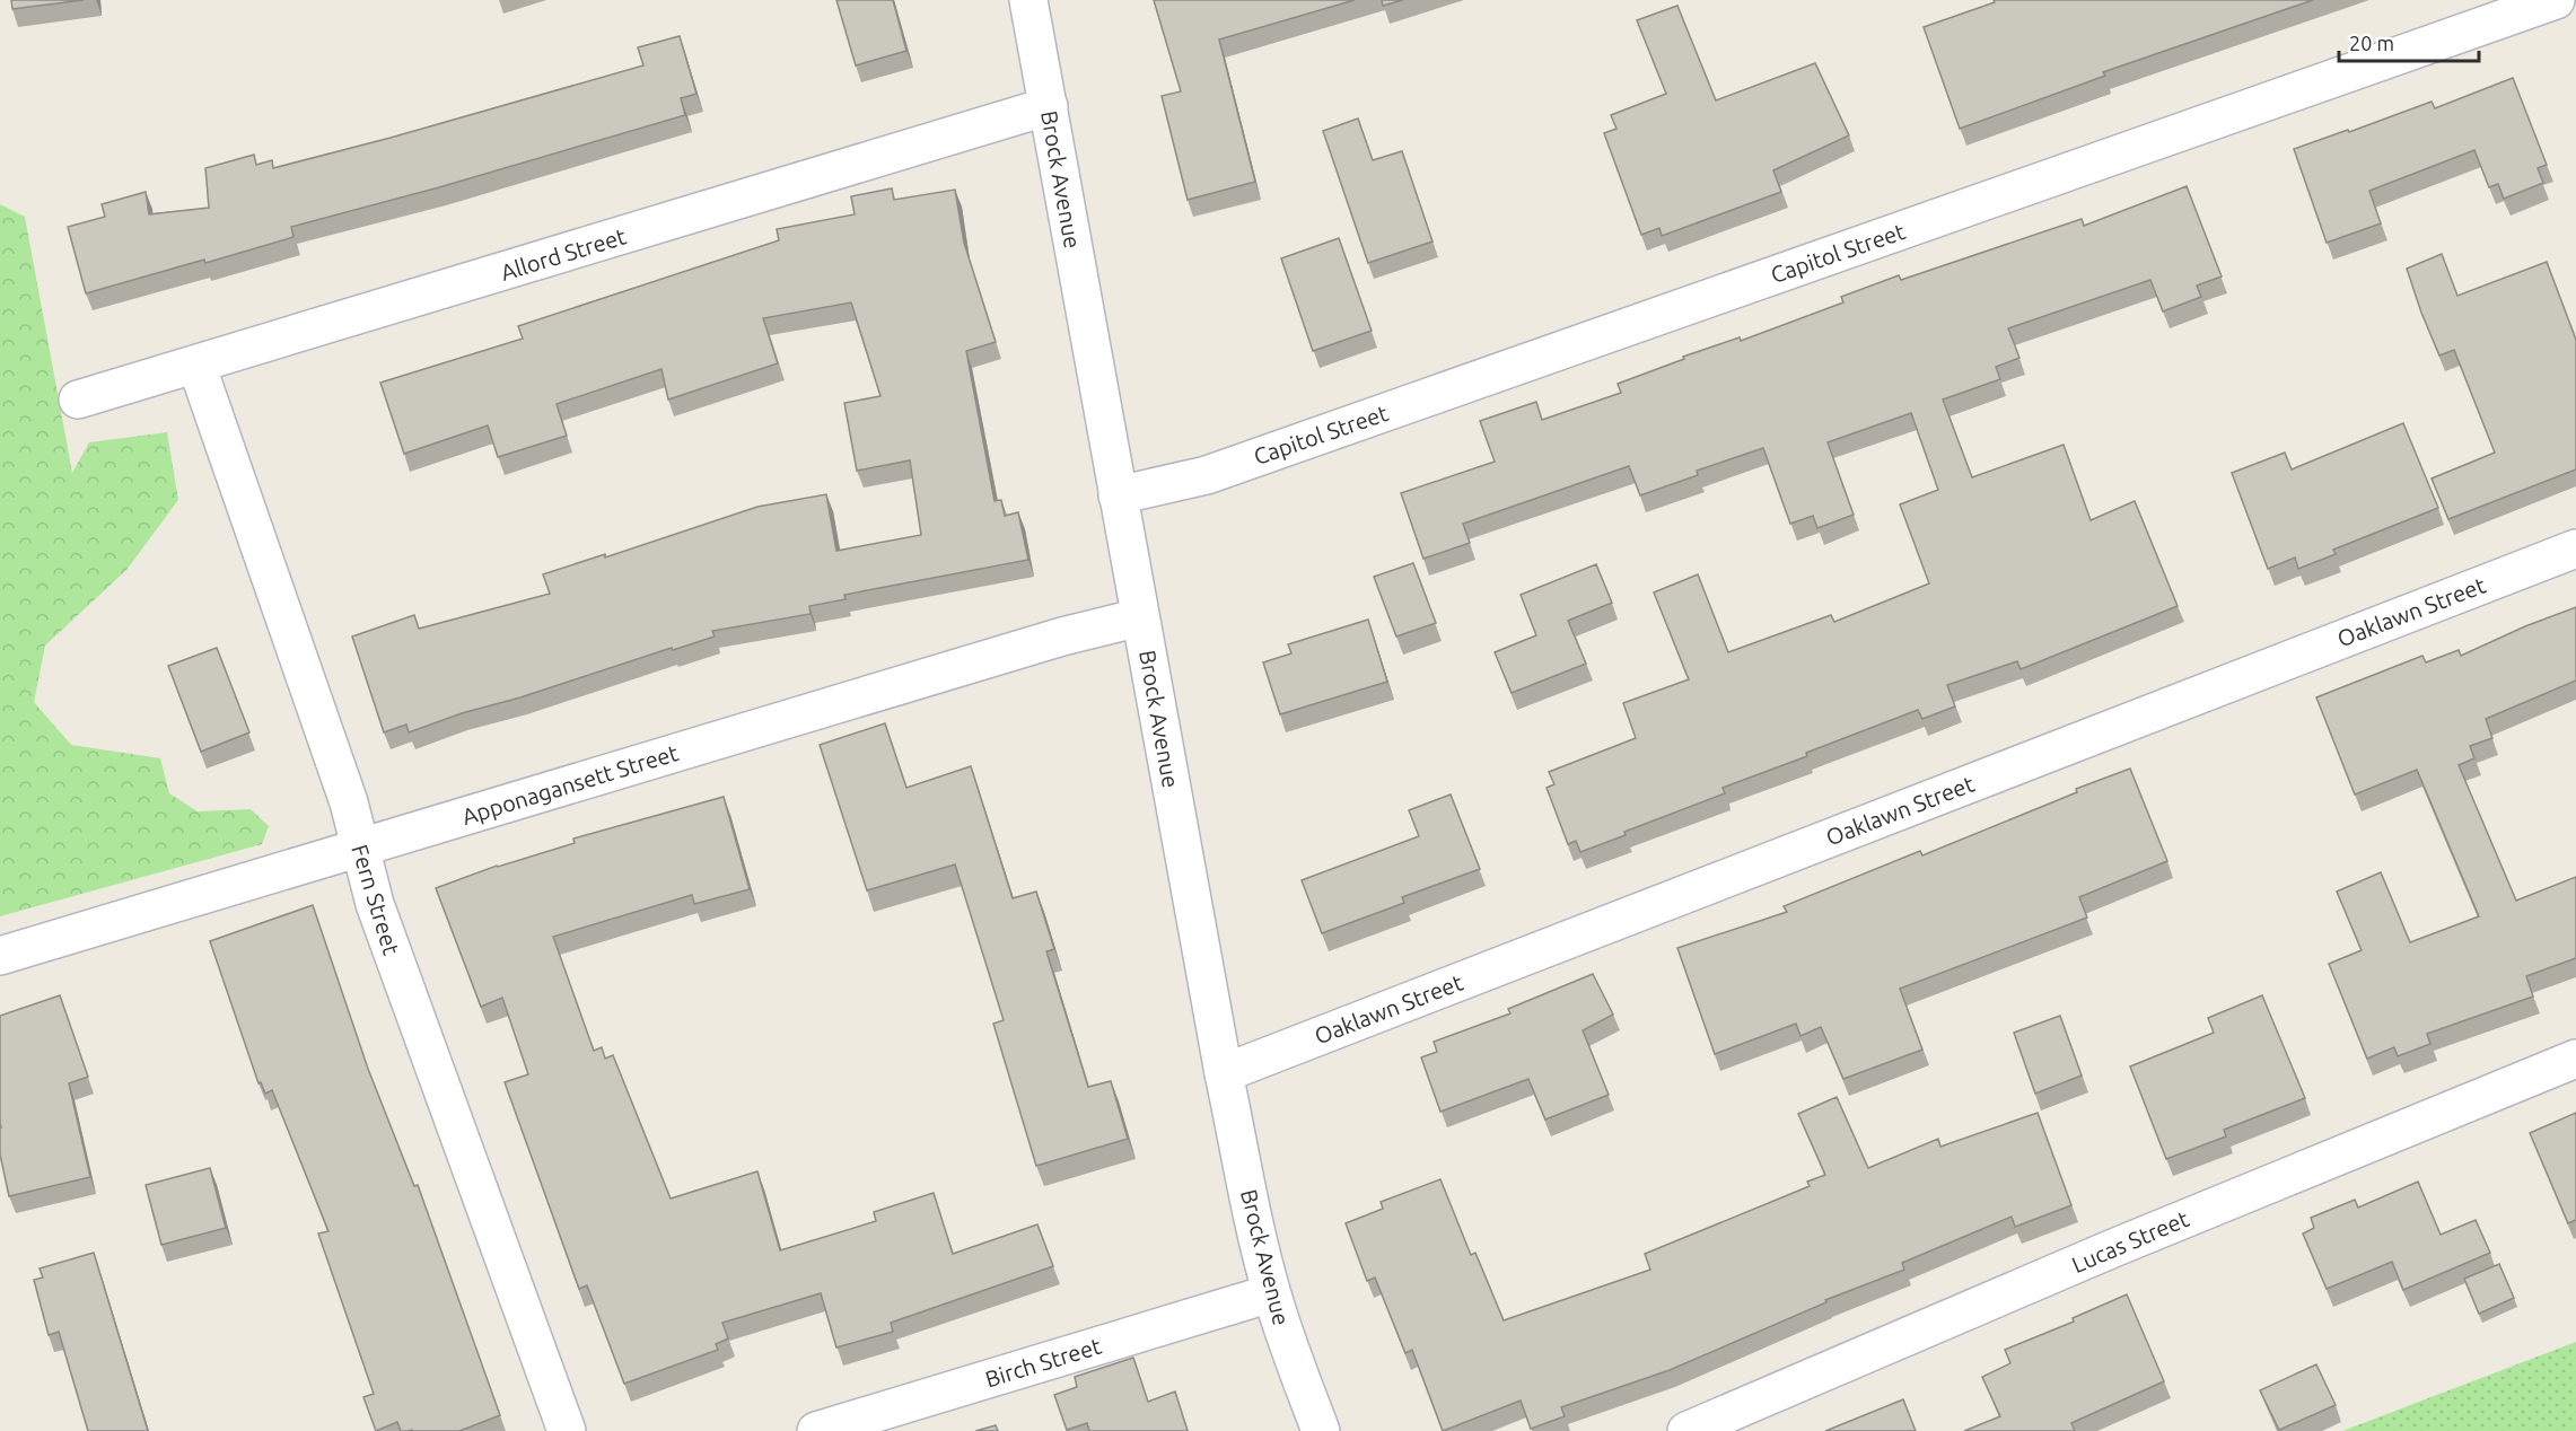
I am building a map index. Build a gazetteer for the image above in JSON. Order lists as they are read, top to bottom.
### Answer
{
  "streets": {
    "street": [
      "Brock Avenue",
      "Capitol Street",
      "Allord Street",
      "Oaklawn Street",
      "Apponagansett Street",
      "Fern Street",
      "Lucas Street",
      "Birch Street"
    ]
  },
  "crossings": [
    ["Brock Avenue", "Capitol Street"],
    ["Brock Avenue", "Allord Street"],
    ["Brock Avenue", "Oaklawn Street"],
    ["Brock Avenue", "Apponagansett Street"],
    ["Brock Avenue", "Birch Street"],
    ["Allord Street", "Fern Street"],
    ["Apponagansett Street", "Fern Street"]
  ],
  "scale_bar": "20 m"
}
